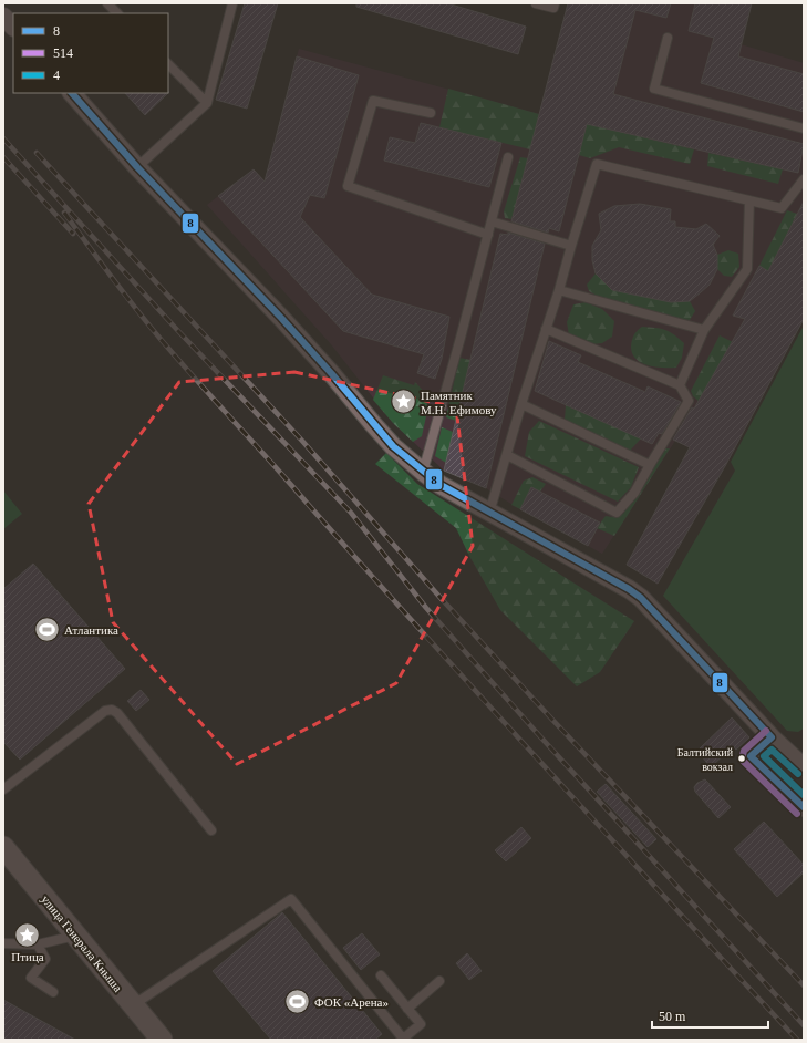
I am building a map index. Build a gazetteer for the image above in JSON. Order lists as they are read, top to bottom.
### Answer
{
  "streets": {
    "street": ["улица Генерала Кныша"]
  },
  "places": {
    "place": ["Памятник М.Н. Ефимову", "Птица"],
    "sports": ["Атлантика", "ФОК «Арена»"],
    "other": ["Балтийский вокзал"]
  },
  "lines": ["transit line 8", "transit line 514", "transit line 4"],
  "legend": ["8", "514", "4"],
  "scale_bar": "50 m"
}
